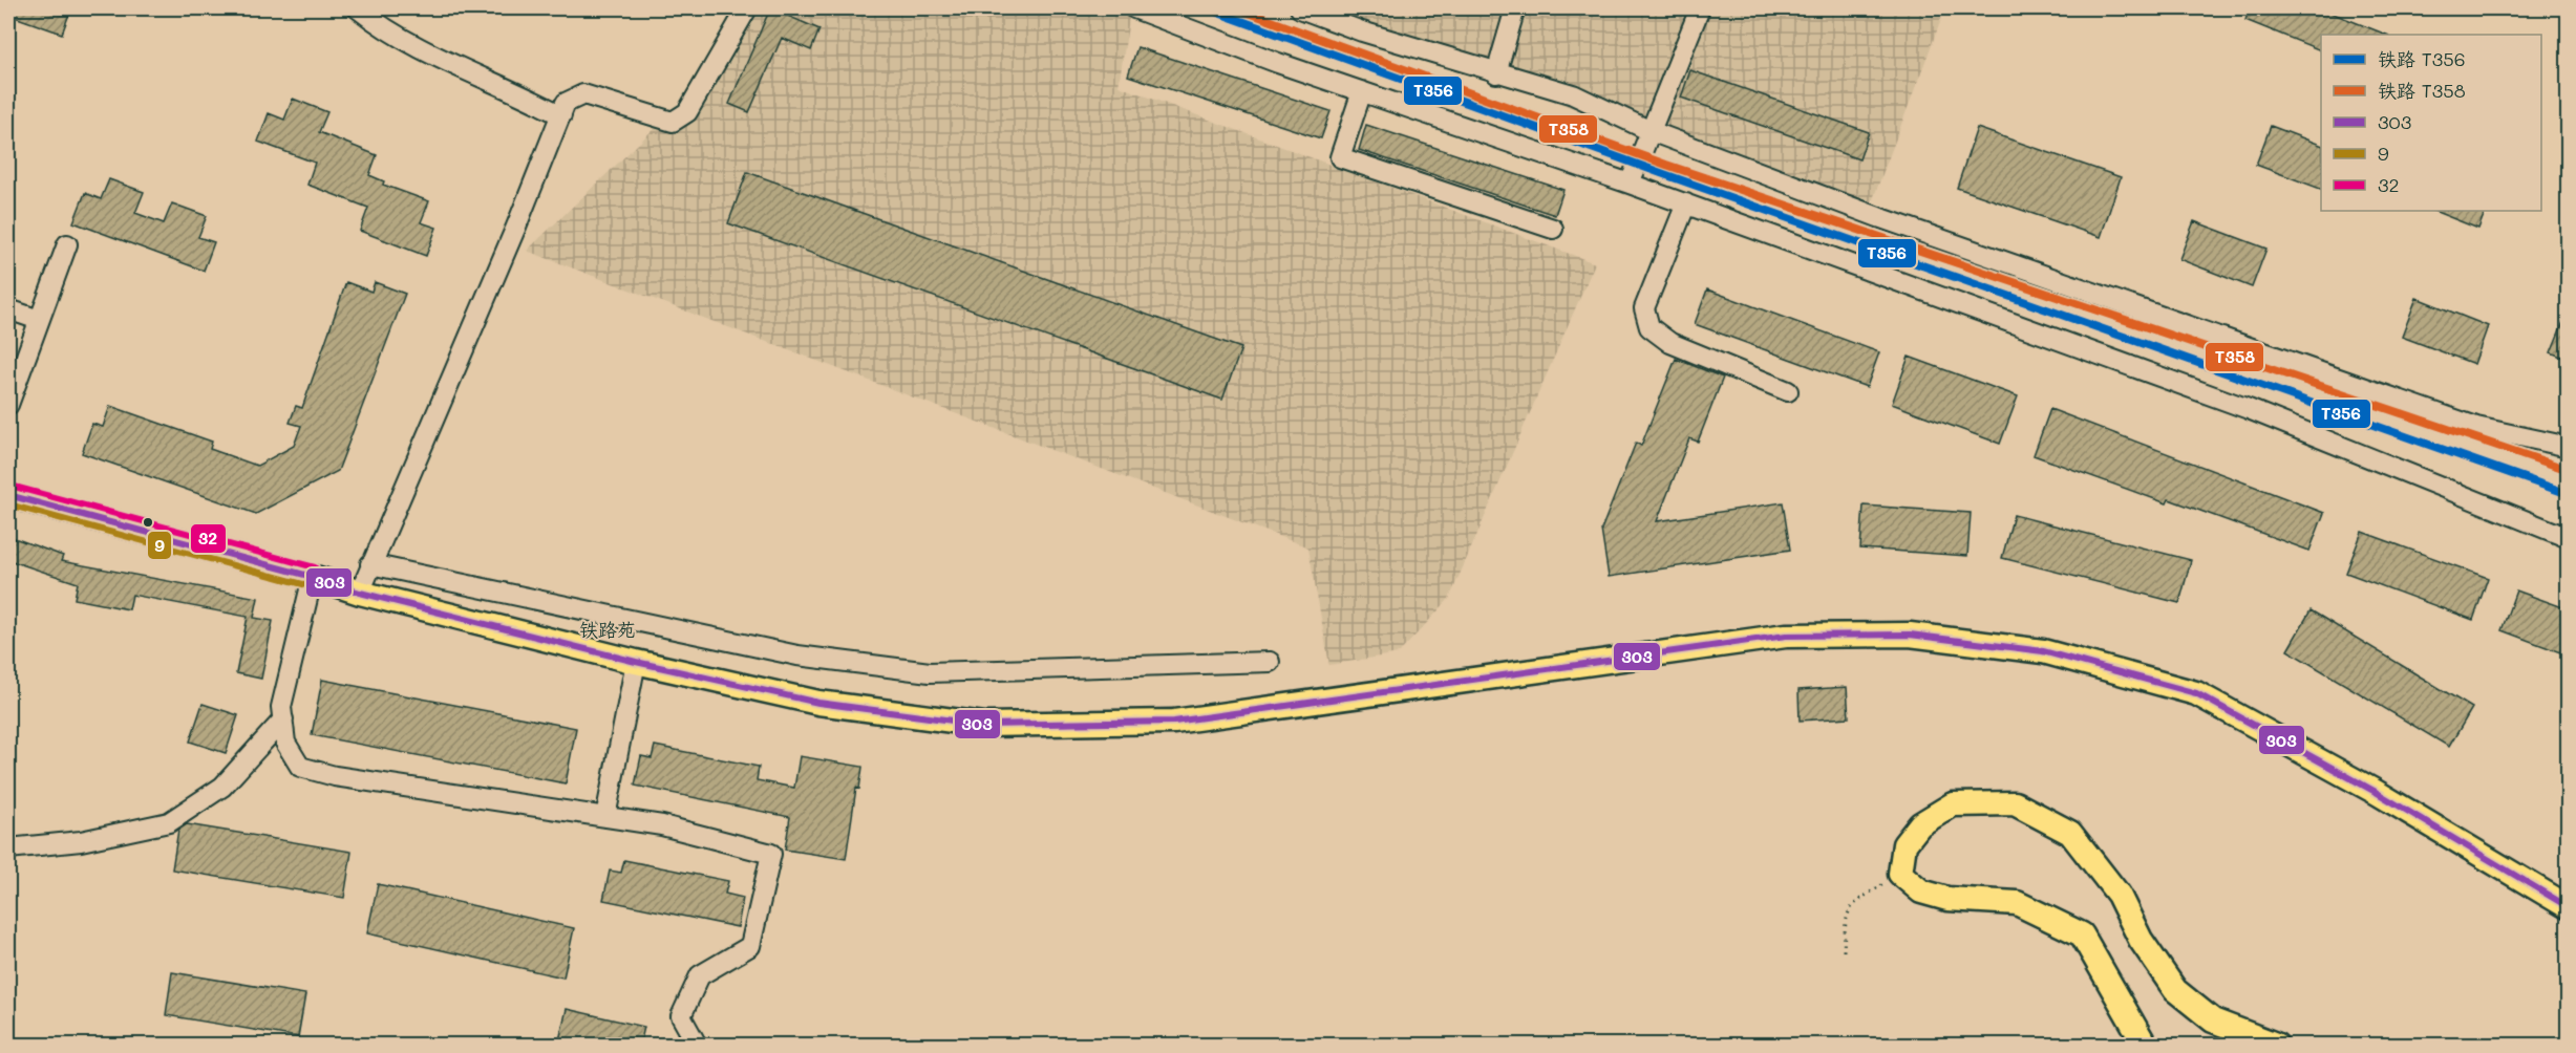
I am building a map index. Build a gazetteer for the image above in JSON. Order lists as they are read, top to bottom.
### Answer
{
  "districts": ["铁路苑"],
  "lines": [
    "rail line T356",
    "rail line T358",
    "transit line 32",
    "transit line 303",
    "transit line 9"
  ],
  "legend": [
    "铁路 T356",
    "铁路 T358",
    "303",
    "9",
    "32"
  ]
}
